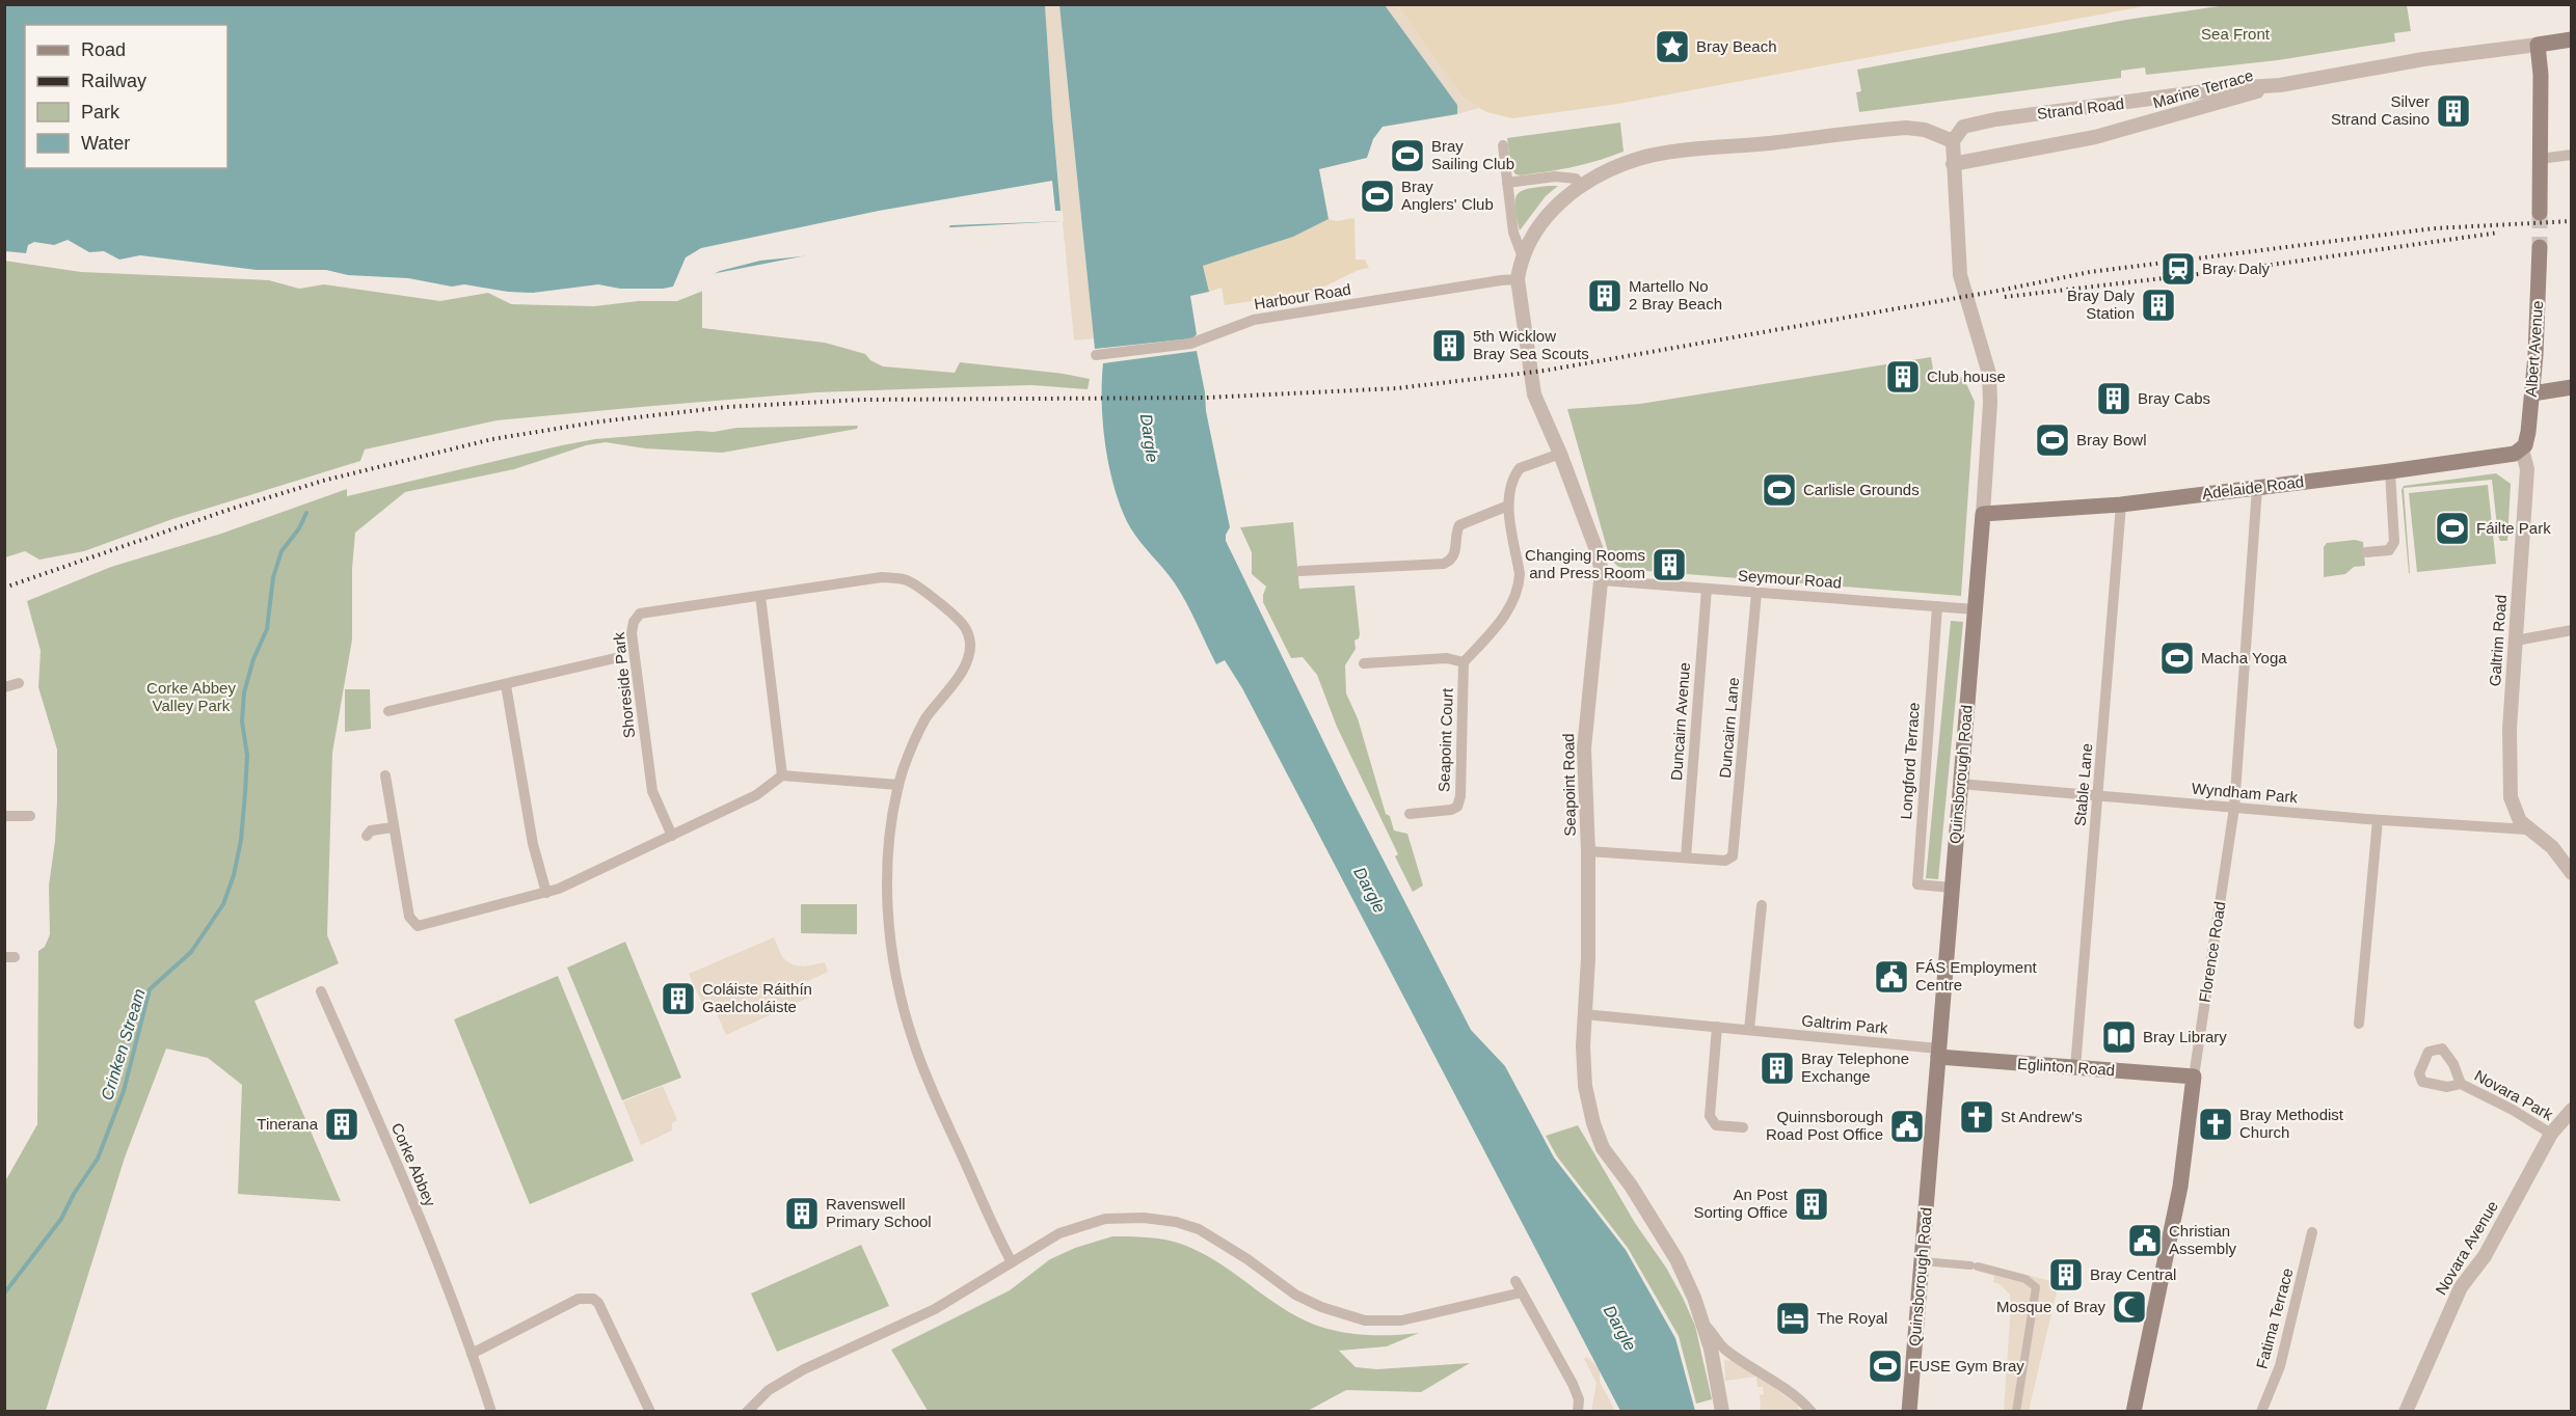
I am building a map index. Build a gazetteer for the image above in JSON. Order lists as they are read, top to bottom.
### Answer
{
  "streets": {
    "main road": [
      "Strand Road",
      "Albert Avenue",
      "Adelaide Road",
      "Quinsborough Road",
      "Florence Road",
      "Eglinton Road"
    ],
    "street": [
      "Marine Terrace",
      "Harbour Road",
      "Seymour Road",
      "Galtrim Road",
      "Shoreside Park",
      "Duncairn Avenue",
      "Duncairn Lane",
      "Seapoint Court",
      "Longford Terrace",
      "Seapoint Road",
      "Stable Lane",
      "Wyndham Park",
      "Galtrim Park",
      "Novara Park",
      "Corke Abbey",
      "Novara Avenue",
      "Fatima Terrace"
    ]
  },
  "crossings": [
    ["Marine Terrace", "Strand Road"],
    ["Marine Terrace", "Quinsborough Road"],
    ["Strand Road", "Quinsborough Road"],
    ["Strand Road", "Seapoint Road"],
    ["Harbour Road", "Seapoint Road"],
    ["Albert Avenue", "Adelaide Road"],
    ["Albert Avenue", "Galtrim Road"],
    ["Adelaide Road", "Galtrim Road"],
    ["Adelaide Road", "Quinsborough Road"],
    ["Adelaide Road", "Stable Lane"],
    ["Adelaide Road", "Florence Road"],
    ["Seymour Road", "Duncairn Avenue"],
    ["Seymour Road", "Duncairn Lane"],
    ["Seymour Road", "Longford Terrace"],
    ["Seymour Road", "Quinsborough Road"],
    ["Seymour Road", "Seapoint Road"],
    ["Galtrim Road", "Wyndham Park"],
    ["Duncairn Avenue", "Duncairn Lane"],
    ["Longford Terrace", "Quinsborough Road"],
    ["Quinsborough Road", "Seapoint Road"],
    ["Quinsborough Road", "Wyndham Park"],
    ["Quinsborough Road", "Galtrim Park"],
    ["Quinsborough Road", "Eglinton Road"],
    ["Seapoint Road", "Galtrim Park"],
    ["Stable Lane", "Wyndham Park"],
    ["Stable Lane", "Eglinton Road"],
    ["Wyndham Park", "Florence Road"],
    ["Florence Road", "Eglinton Road"],
    ["Galtrim Park", "Eglinton Road"],
    ["Novara Park", "Novara Avenue"]
  ],
  "water": ["Dargle", "Crinken Stream"],
  "parks": ["Sea Front", "Corke Abbey Valley Park"],
  "places": {
    "place": ["Bray Beach"],
    "building": [
      "Silver Strand Casino",
      "Martello No 2 Bray Beach",
      "Bray Daly Station",
      "5th Wicklow Bray Sea Scouts",
      "Club house",
      "Bray Cabs",
      "Changing Rooms and Press Room",
      "Coláiste Ráithín Gaelcholáiste",
      "Bray Telephone Exchange",
      "Tinerana",
      "An Post Sorting Office",
      "Ravenswell Primary School",
      "Bray Central"
    ],
    "sports": [
      "Bray Sailing Club",
      "Bray Anglers' Club",
      "Bray Bowl",
      "Carlisle Grounds",
      "Fáilte Park",
      "Macha Yoga",
      "FUSE Gym Bray"
    ],
    "station": ["Bray Daly"],
    "public building": ["FÁS Employment Centre", "Quinnsborough Road Post Office", "Christian Assembly"],
    "library": ["Bray Library"],
    "church": ["St Andrew's", "Bray Methodist Church"],
    "mosque": ["Mosque of Bray"],
    "hotel": ["The Royal"]
  },
  "legend": [
    "Road",
    "Railway",
    "Park",
    "Water"
  ]
}
